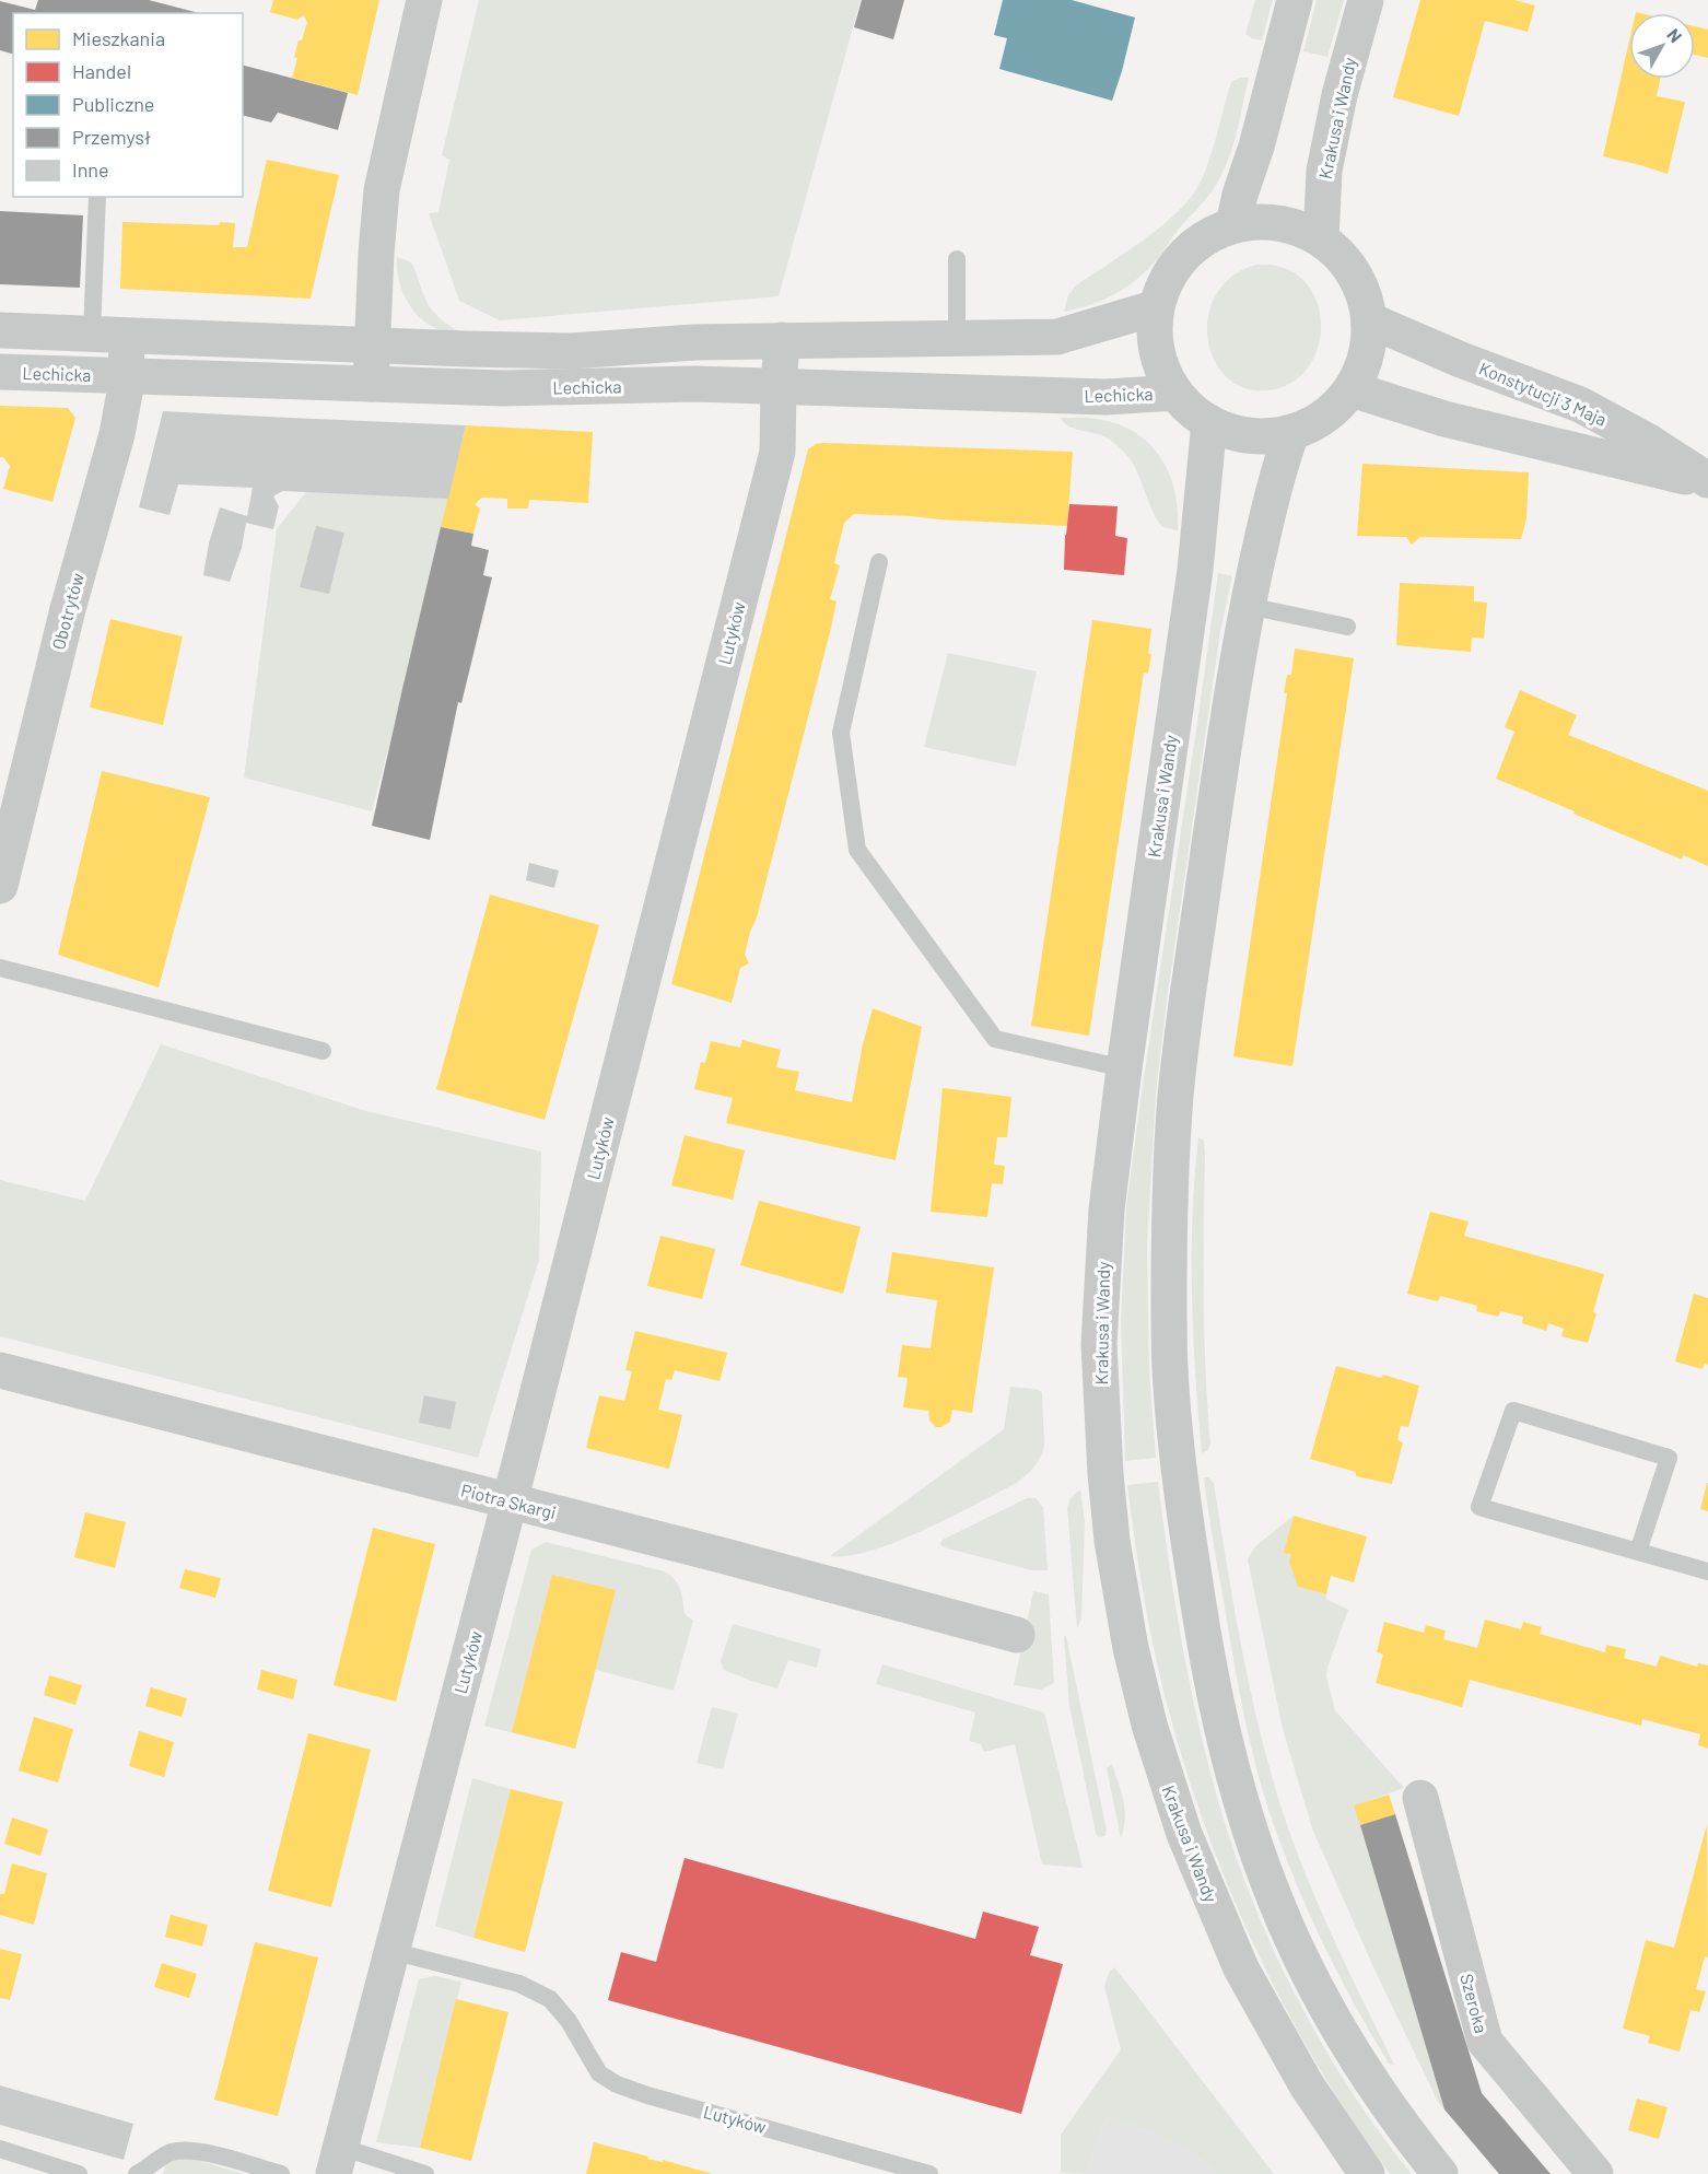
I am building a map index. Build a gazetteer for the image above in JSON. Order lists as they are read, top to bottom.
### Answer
{
  "streets": {
    "street": [
      "Krakusa i Wandy",
      "Lechicka",
      "Konstytucji 3 Maja",
      "Obotrytów",
      "Lutyków",
      "Piotra Skargi",
      "Szeroka"
    ]
  },
  "crossings": [
    ["Krakusa i Wandy", "Lechicka"],
    ["Krakusa i Wandy", "Konstytucji 3 Maja"],
    ["Lechicka", "Konstytucji 3 Maja"],
    ["Lechicka", "Obotrytów"],
    ["Lechicka", "Lutyków"],
    ["Lutyków", "Piotra Skargi"]
  ],
  "legend": [
    "Mieszkania",
    "Handel",
    "Publiczne",
    "Przemysł",
    "Inne"
  ],
  "north": "top right"
}
